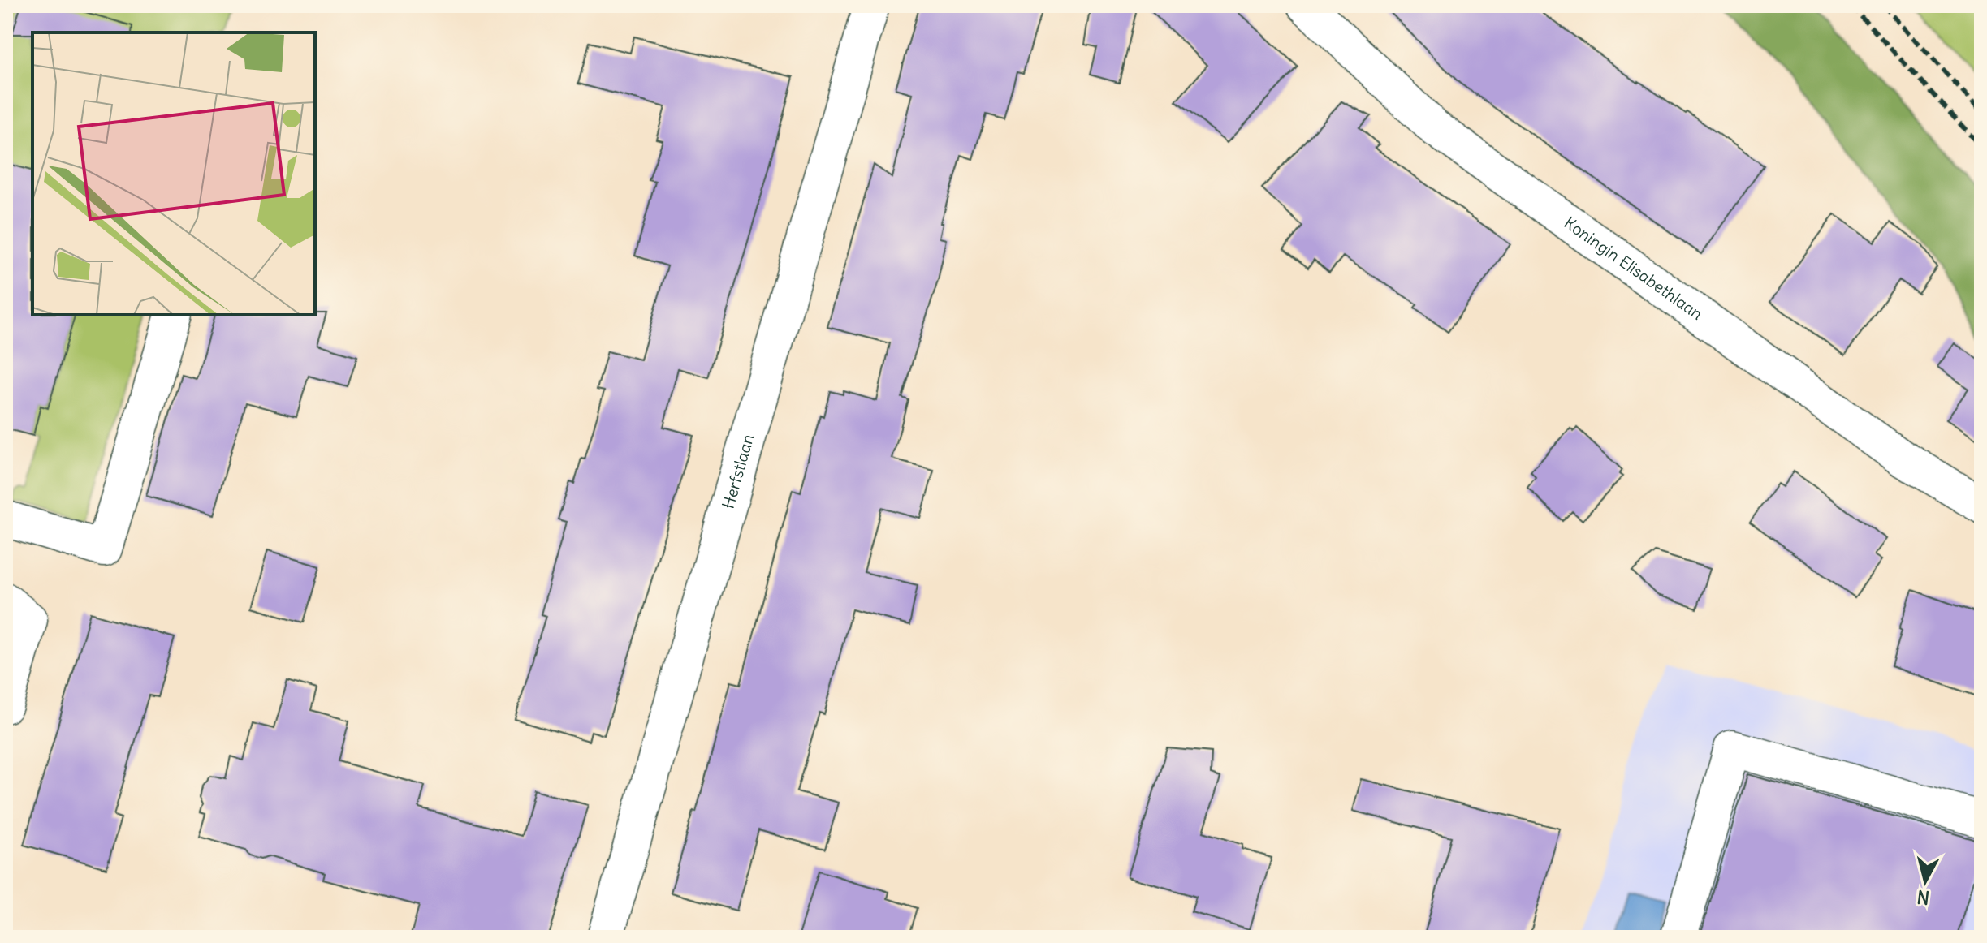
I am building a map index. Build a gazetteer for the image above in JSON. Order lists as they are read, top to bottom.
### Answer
{
  "streets": {
    "street": ["Koningin Elisabethlaan", "Herfstlaan"]
  },
  "north": "bottom"
}
